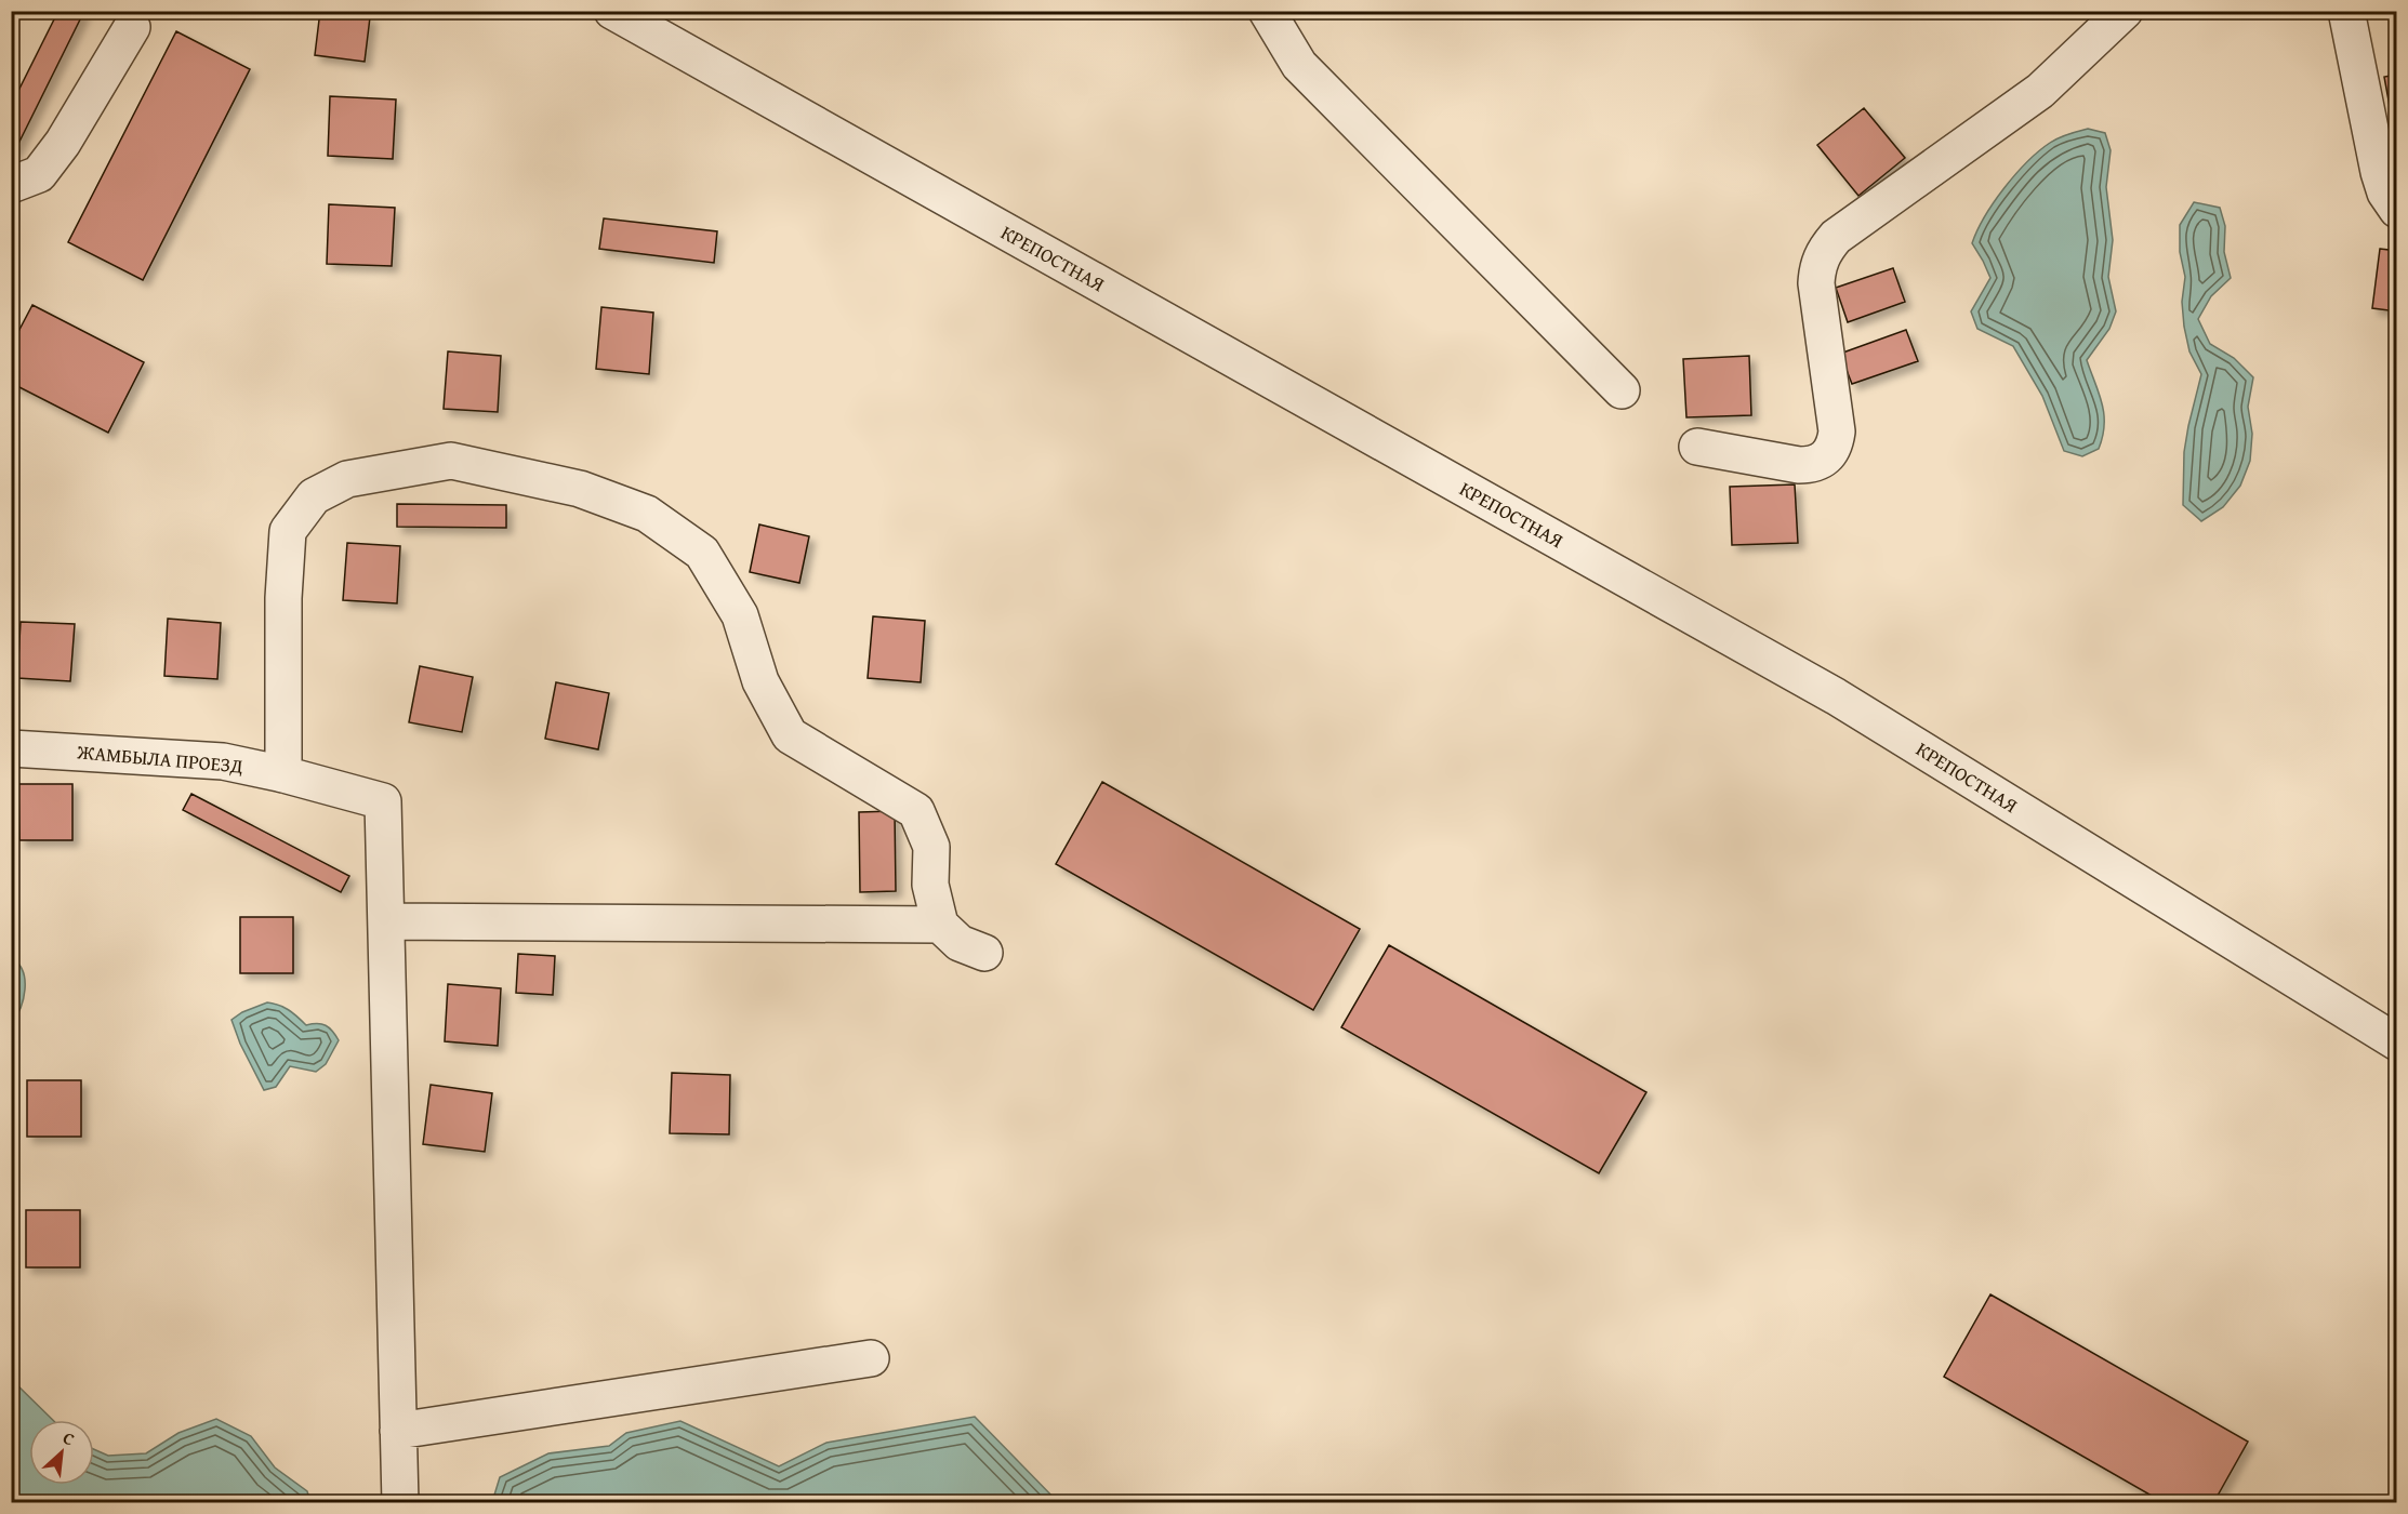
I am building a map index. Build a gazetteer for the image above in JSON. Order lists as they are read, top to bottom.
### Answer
{
  "streets": {
    "street": ["КРЕПОСТНАЯ", "ЖАМБЫЛА ПРОЕЗД"]
  },
  "north": "top right"
}
